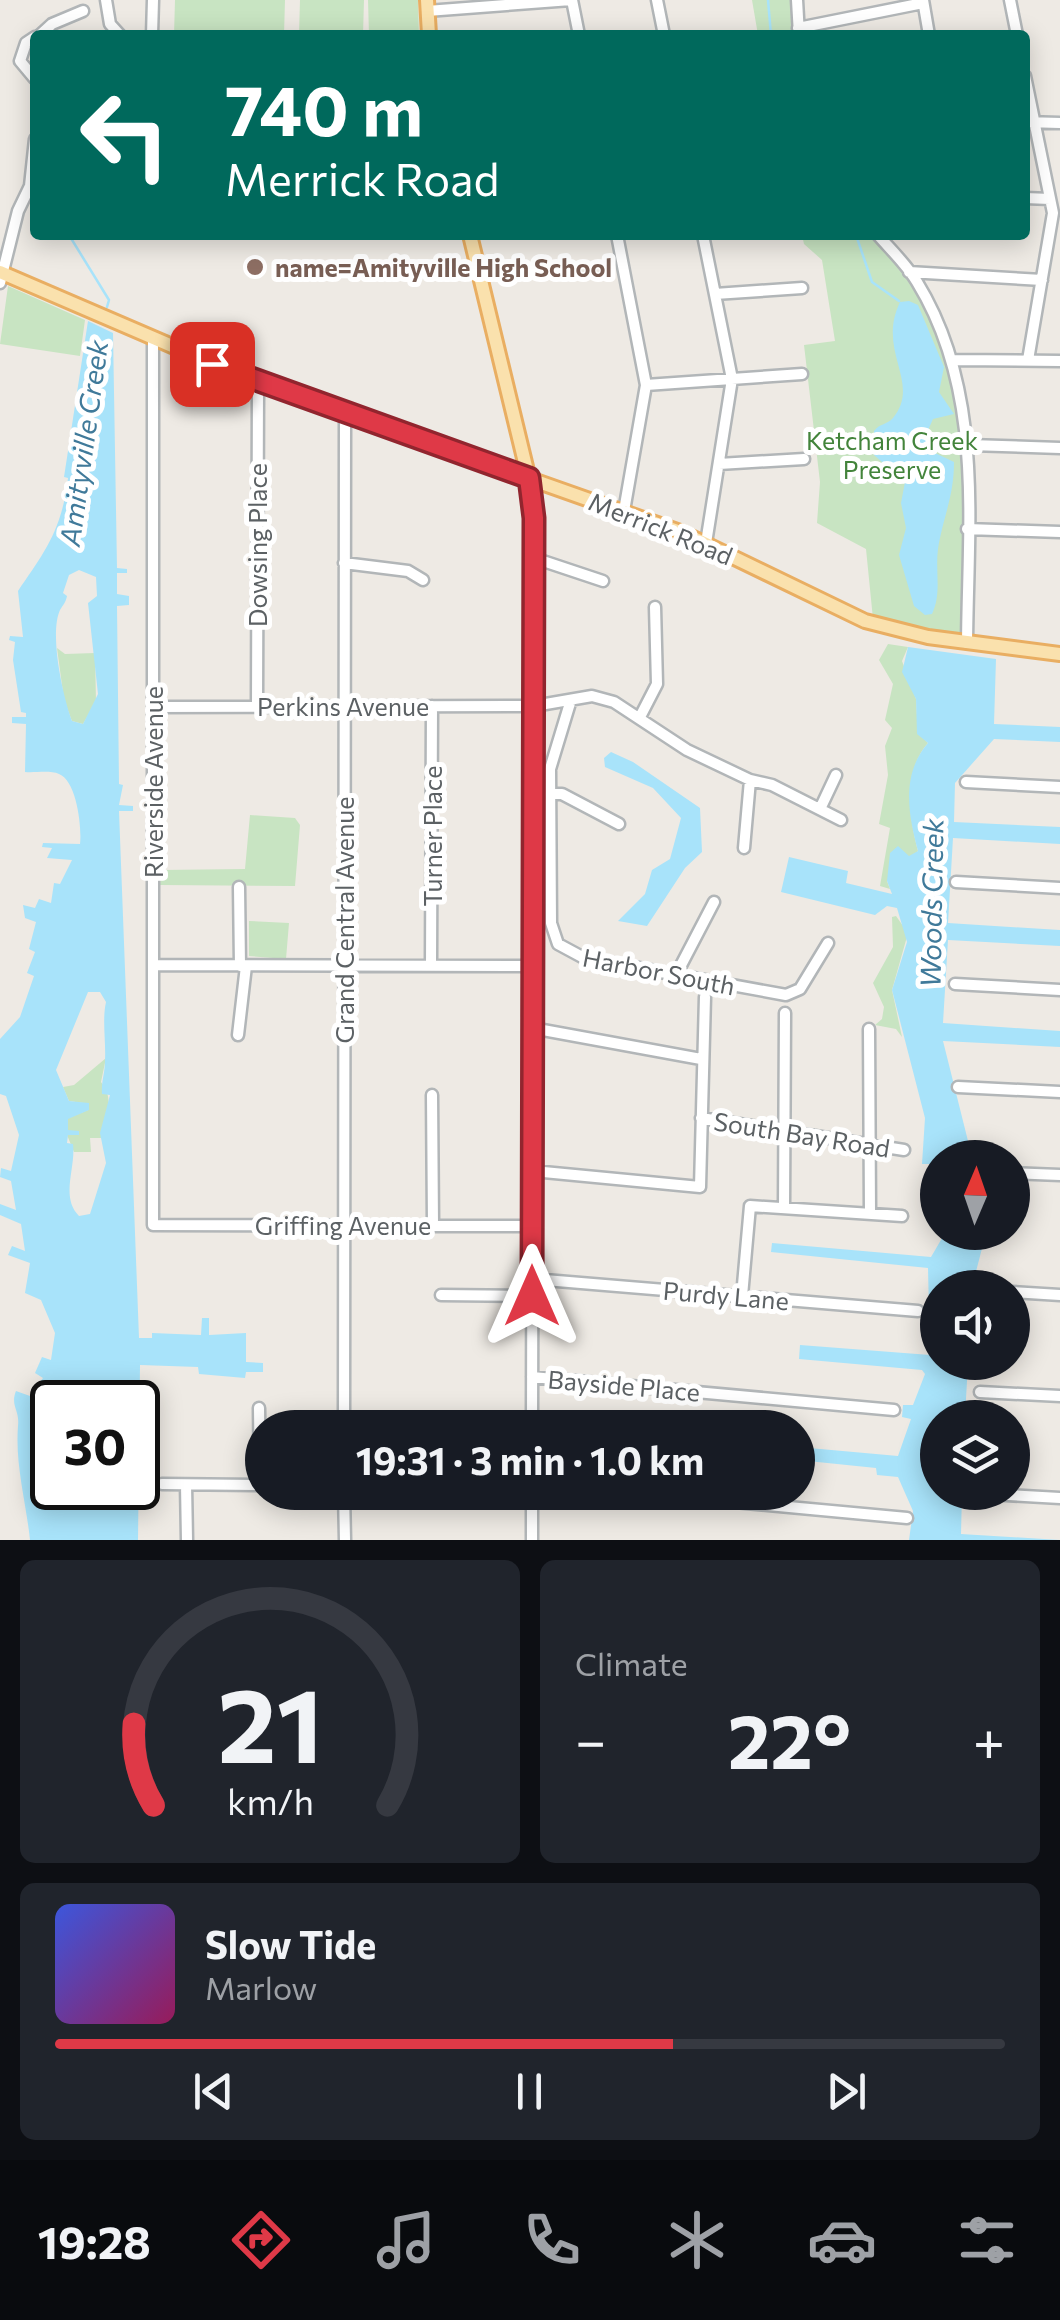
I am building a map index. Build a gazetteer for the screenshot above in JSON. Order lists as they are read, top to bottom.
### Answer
{
  "streets": {
    "main road": ["Merrick Road"],
    "street": [
      "Dowsing Place",
      "Perkins Avenue",
      "Riverside Avenue",
      "Turner Place",
      "Grand Central Avenue",
      "Harbor South",
      "South Bay Road",
      "Griffing Avenue",
      "Purdy Lane",
      "Bayside Place"
    ]
  },
  "crossings": [
    ["Merrick Road", "Dowsing Place"],
    ["Merrick Road", "Riverside Avenue"],
    ["Merrick Road", "Grand Central Avenue"],
    ["Dowsing Place", "Perkins Avenue"],
    ["Perkins Avenue", "Riverside Avenue"],
    ["Perkins Avenue", "Turner Place"],
    ["Perkins Avenue", "Grand Central Avenue"],
    ["Perkins Avenue", "Harbor South"],
    ["Riverside Avenue", "Griffing Avenue"],
    ["Grand Central Avenue", "Griffing Avenue"]
  ],
  "water": ["Amityville Creek", "Woods Creek"],
  "parks": ["Ketcham Creek Preserve"],
  "places": ["name=Amityville High School"],
  "north": "top",
  "page": {
    "turn": ["740 m", "Merrick Road"],
    "limit": "30",
    "trip": "19:31 · 3 min · 1.0 km",
    "tile": "Climate",
    "heat": ["−", "22°", "+"],
    "song": ["Slow Tide", "Marlow"],
    "tabs": "19:28",
    "gauge": ["21", "km/h"]
  }
}
